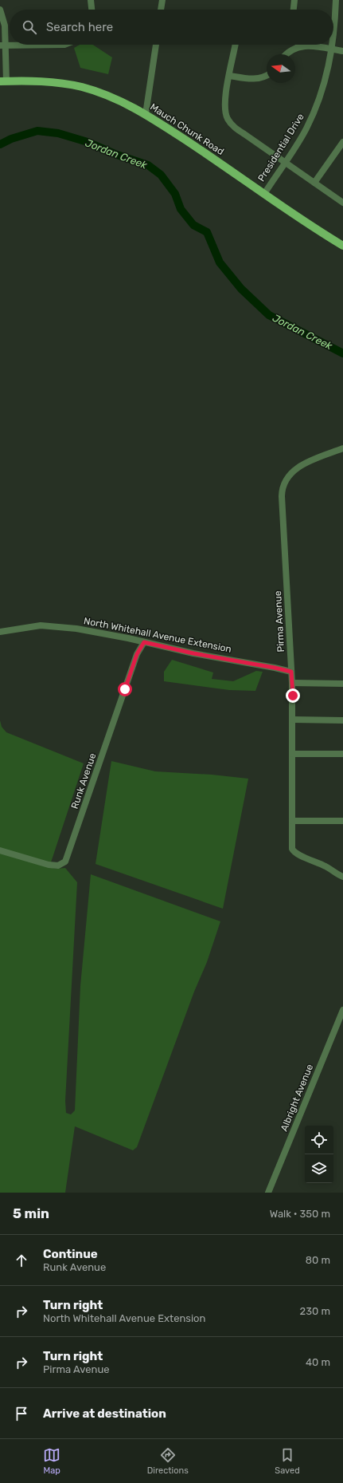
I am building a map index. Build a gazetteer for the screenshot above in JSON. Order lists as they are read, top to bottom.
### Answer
{
  "streets": {
    "main road": ["Mauch Chunk Road"],
    "street": [
      "Presidential Drive",
      "Pirma Avenue",
      "North Whitehall Avenue Extension",
      "Runk Avenue",
      "Albright Avenue"
    ]
  },
  "crossings": [
    ["Mauch Chunk Road", "Presidential Drive"],
    ["Pirma Avenue", "North Whitehall Avenue Extension"],
    ["North Whitehall Avenue Extension", "Runk Avenue"]
  ],
  "water": ["Jordan Creek"],
  "north": "left",
  "page": {
    "search": "Search here",
    "heading": ["5 min", "Walk · 350 m"],
    "list": [
      ["Continue", "Runk Avenue", "80 m"],
      ["Turn right", "North Whitehall Avenue Extension", "230 m"],
      ["Turn right", "Pirma Avenue", "40 m"],
      "Arrive at destination"
    ],
    "nav": ["Map", "Directions", "Saved"]
  }
}
